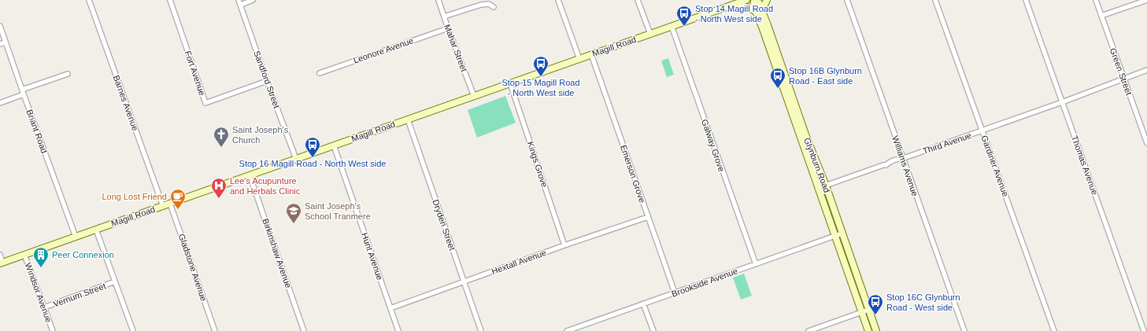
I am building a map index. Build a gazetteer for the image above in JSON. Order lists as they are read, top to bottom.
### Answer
{
  "streets": {
    "main road": ["Magill Road", "Glynburn Road"],
    "street": [
      "Mahar Street",
      "Leonore Avenue",
      "Green Street",
      "Fort Avenue",
      "Sandford Street",
      "Barnes Avenue",
      "Briant Road",
      "Third Avenue",
      "Galway Grove",
      "Kings Grove",
      "Thomas Avenue",
      "Williams Avenue",
      "Gardiner Avenue",
      "Emerson Grove",
      "Dryden Street",
      "Birkinshaw Avenue",
      "Hunt Avenue",
      "Hextall Avenue",
      "Gladstone Avenue",
      "Brookside Avenue",
      "Windsor Avenue",
      "Vernum Street"
    ]
  },
  "crossings": [
    ["Magill Road", "Mahar Street"],
    ["Magill Road", "Sandford Street"],
    ["Magill Road", "Barnes Avenue"],
    ["Magill Road", "Briant Road"],
    ["Magill Road", "Galway Grove"],
    ["Magill Road", "Kings Grove"],
    ["Magill Road", "Emerson Grove"],
    ["Magill Road", "Dryden Street"],
    ["Magill Road", "Birkinshaw Avenue"],
    ["Magill Road", "Hunt Avenue"],
    ["Magill Road", "Gladstone Avenue"],
    ["Magill Road", "Windsor Avenue"],
    ["Mahar Street", "Leonore Avenue"],
    ["Green Street", "Third Avenue"],
    ["Fort Avenue", "Sandford Street"],
    ["Third Avenue", "Glynburn Road"],
    ["Third Avenue", "Thomas Avenue"],
    ["Third Avenue", "Williams Avenue"],
    ["Third Avenue", "Gardiner Avenue"],
    ["Galway Grove", "Brookside Avenue"],
    ["Kings Grove", "Hextall Avenue"],
    ["Glynburn Road", "Brookside Avenue"],
    ["Emerson Grove", "Hextall Avenue"],
    ["Emerson Grove", "Brookside Avenue"],
    ["Dryden Street", "Hextall Avenue"],
    ["Hunt Avenue", "Hextall Avenue"],
    ["Windsor Avenue", "Vernum Street"]
  ],
  "places": {
    "bus stop": [
      "Stop 14 Magill Road - North West side",
      "Stop 15 Magill Road - North West side",
      "Stop 16B Glynburn Road - East side",
      "Stop 16 Magill Road - North West side",
      "Stop 16C Glynburn Road - West side"
    ],
    "church": ["Saint Joseph's Church"],
    "hospital": ["Lee's Acupunture and Herbals Clinic"],
    "cafe": ["Long Lost Friend"],
    "school or university": ["Saint Joseph's School Tranmere"],
    "building": ["Peer Connexion"]
  }
}
